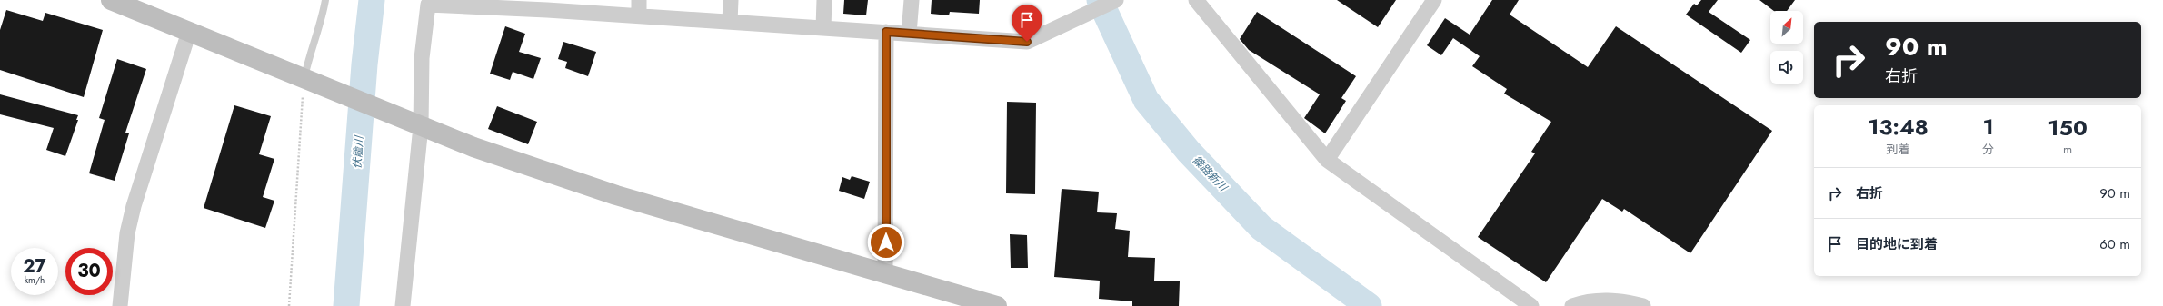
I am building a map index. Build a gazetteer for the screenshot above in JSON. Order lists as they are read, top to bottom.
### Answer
{
  "water": ["伏籠川", "篠路新川"],
  "north": "top right",
  "page": {
    "turn": ["90 m", "右折"],
    "eta": [
      "13:48",
      "到着",
      "1",
      "分",
      "150",
      "m"
    ],
    "list": [
      {
        "name": "右折",
        "value": "90 m"
      },
      {
        "name": "目的地に到着",
        "value": "60 m"
      }
    ],
    "speed": "27 km/h",
    "limit": "30"
  }
}
